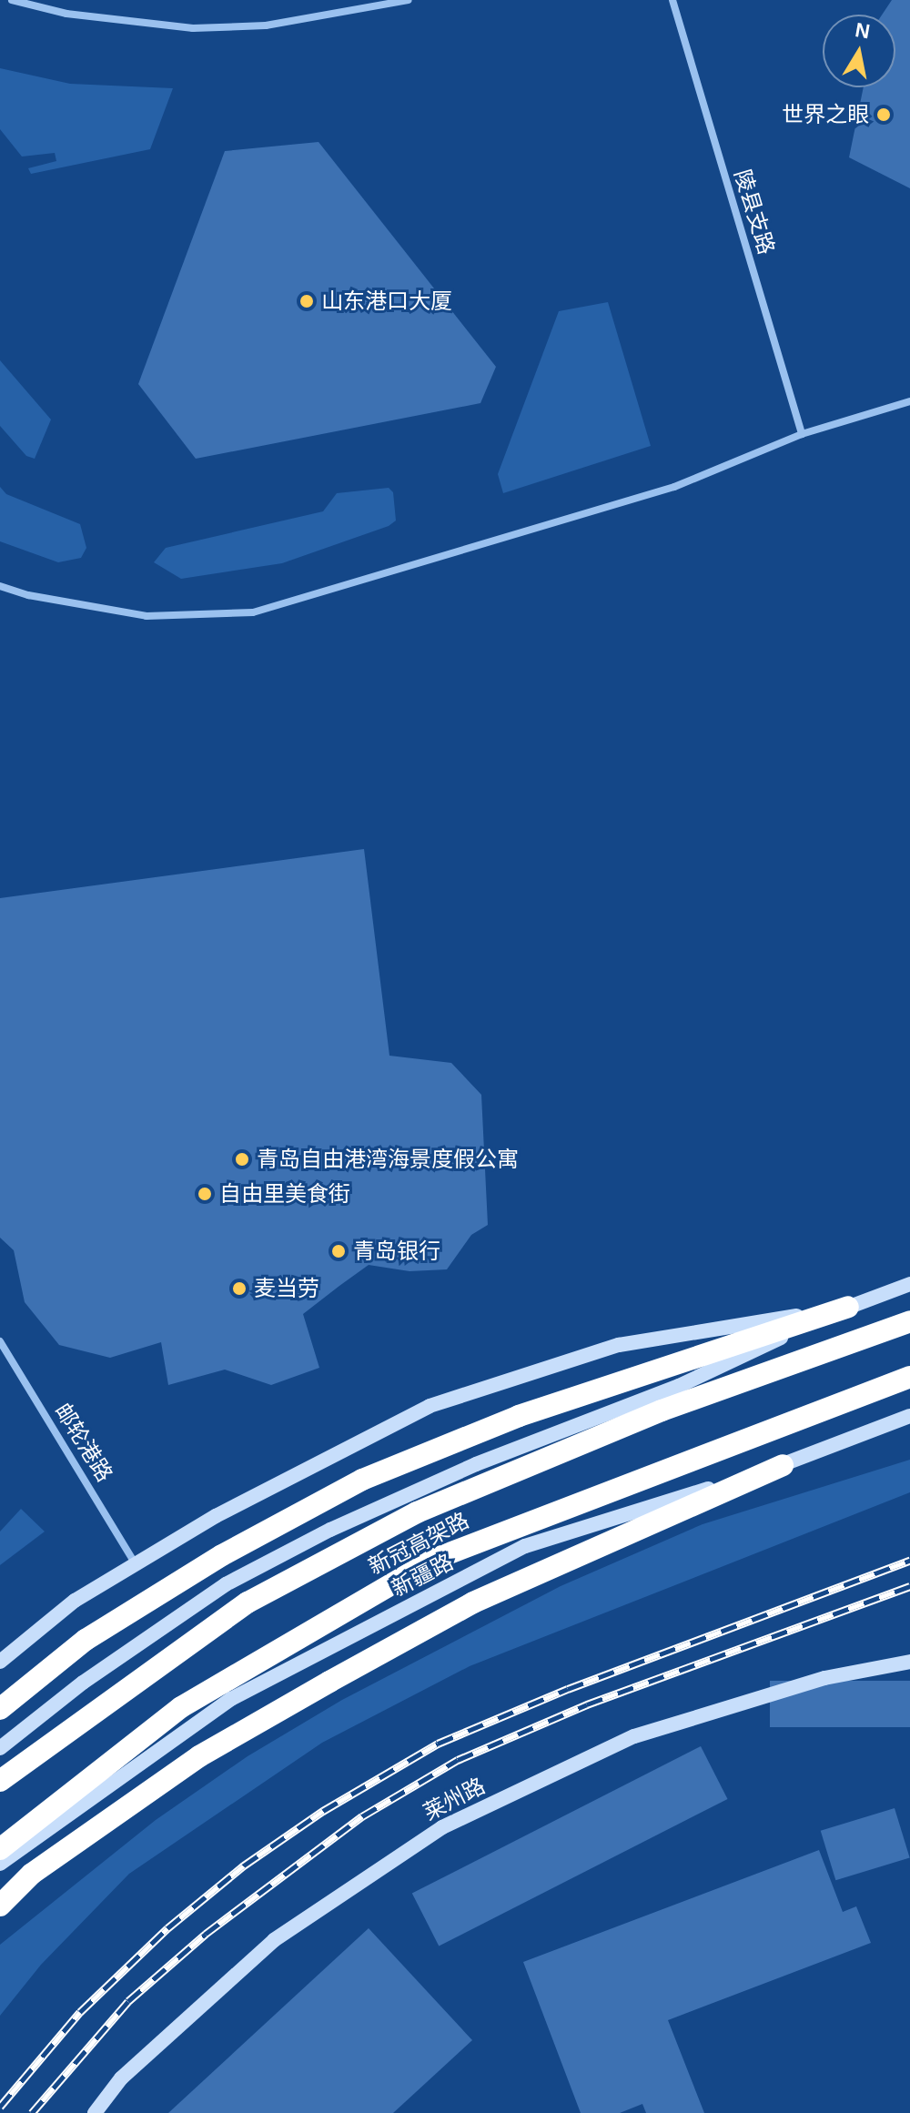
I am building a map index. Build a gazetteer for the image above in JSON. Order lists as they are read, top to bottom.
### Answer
{
  "streets": {
    "highway": ["新冠高架路"],
    "main road": ["新疆路", "莱州路"],
    "street": ["陵县支路", "邮轮港路"]
  },
  "places": [
    "世界之眼",
    "山东港口大厦",
    "青岛自由港湾海景度假公寓",
    "自由里美食街",
    "青岛银行",
    "麦当劳"
  ],
  "north": "top"
}
